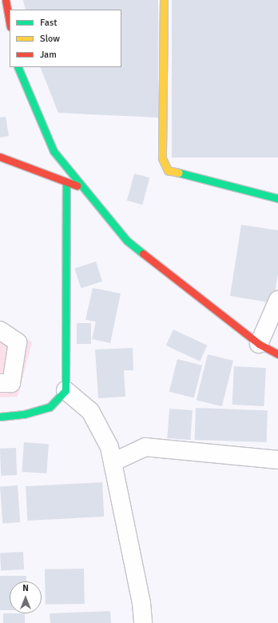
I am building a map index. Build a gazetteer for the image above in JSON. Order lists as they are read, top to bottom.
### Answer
{
  "legend": ["Fast", "Slow", "Jam"],
  "north": "top"
}
